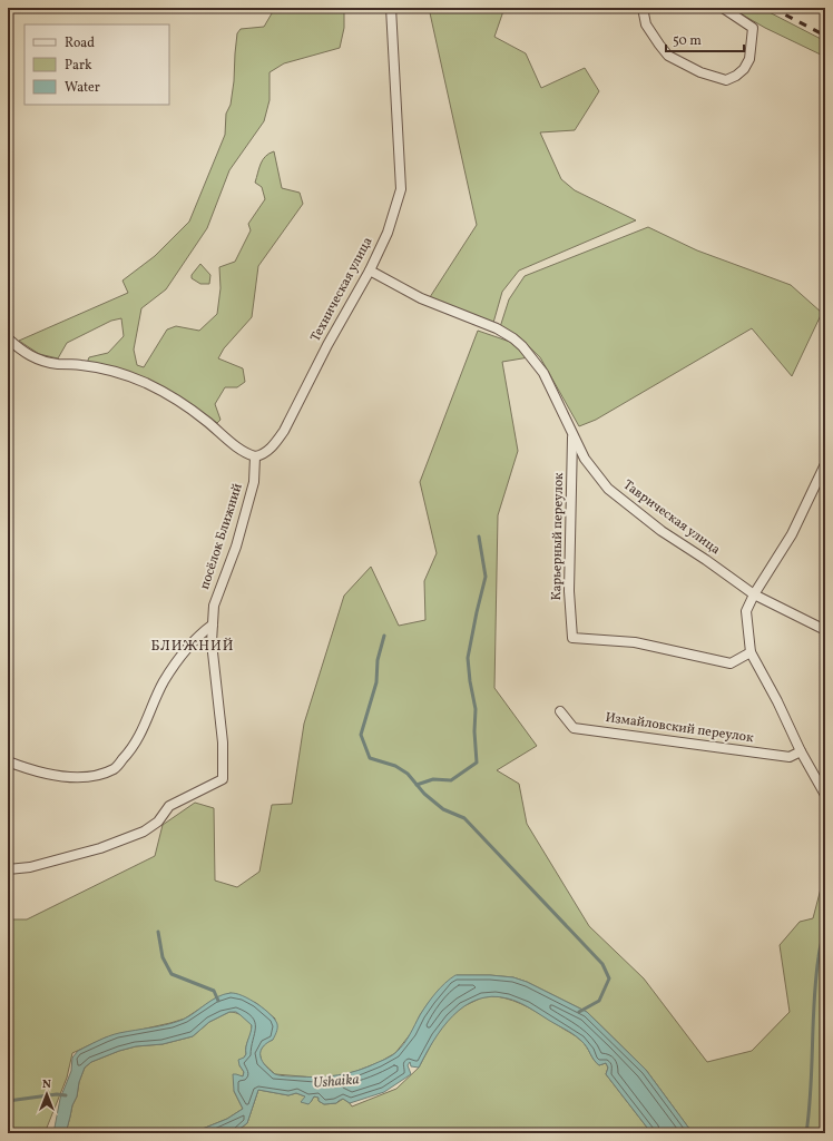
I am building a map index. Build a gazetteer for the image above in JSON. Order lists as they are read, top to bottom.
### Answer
{
  "streets": {
    "street": [
      "Техническая улица",
      "Таврическая улица",
      "посёлок Ближний",
      "Карьерный переулок",
      "Измайловский переулок"
    ]
  },
  "crossings": [
    ["Техническая улица", "Таврическая улица"],
    ["Техническая улица", "посёлок Ближний"],
    ["Таврическая улица", "Карьерный переулок"]
  ],
  "districts": ["БЛИЖНИЙ"],
  "water": ["Ushaika"],
  "legend": ["Road", "Park", "Water"],
  "scale_bar": "50 m",
  "north": "top"
}
